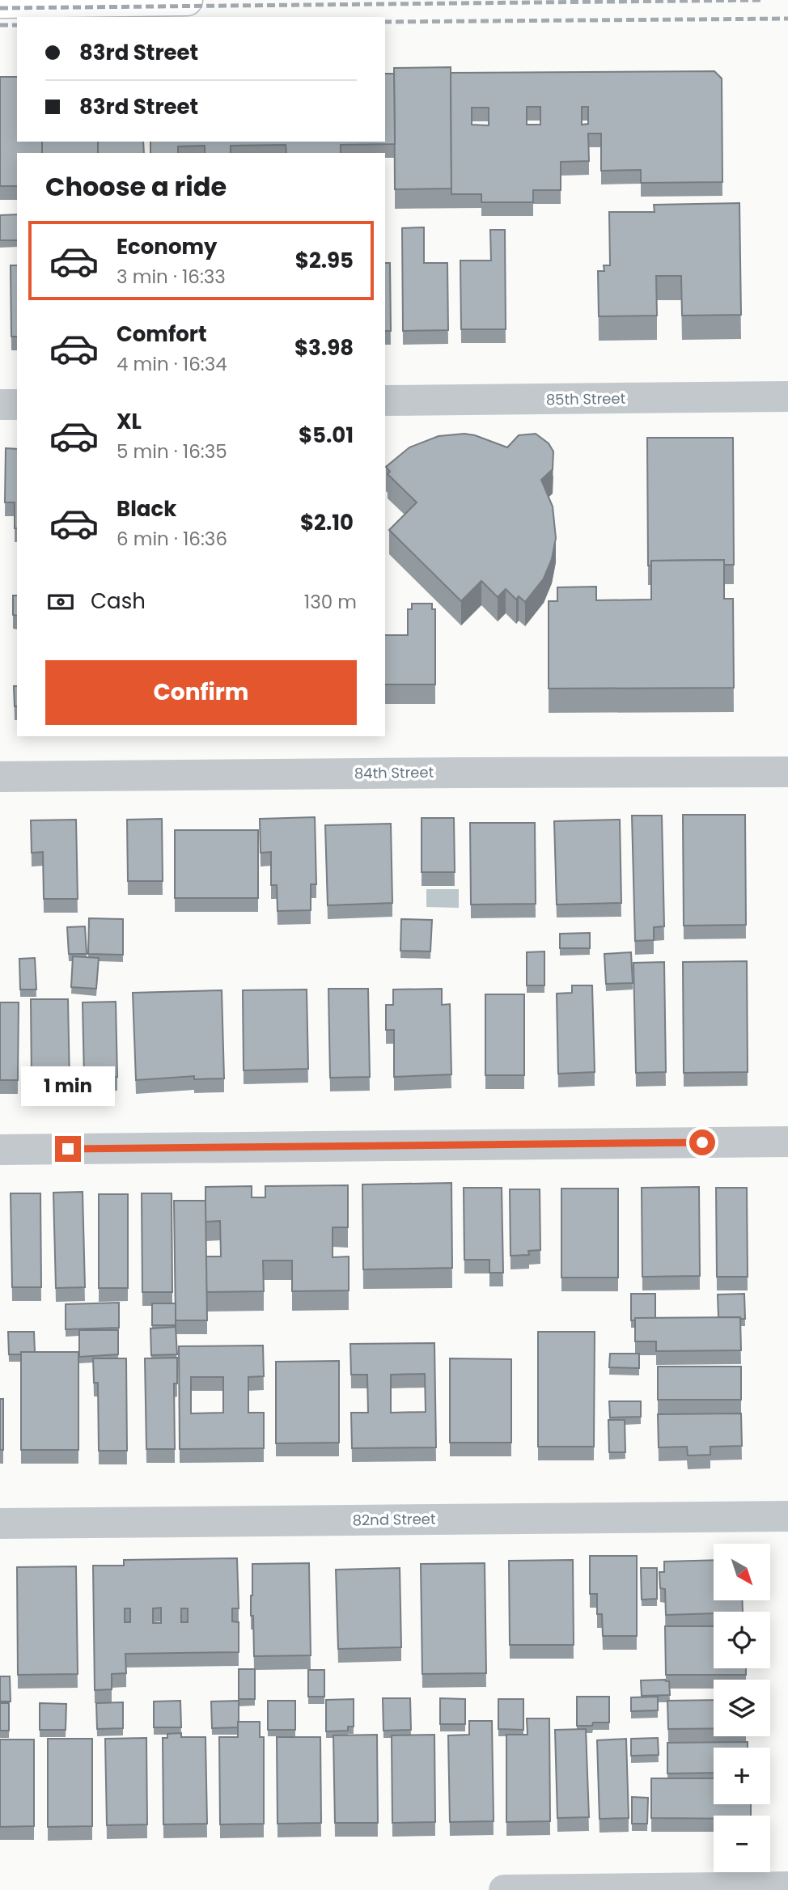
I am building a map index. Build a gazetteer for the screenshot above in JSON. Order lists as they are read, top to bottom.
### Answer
{
  "streets": {
    "street": ["85th Street", "84th Street", "82nd Street"]
  },
  "north": "bottom right",
  "page": {
    "banner": ["83rd Street", "83rd Street"],
    "heading": "Choose a ride",
    "list": [
      {
        "name": "Economy",
        "note": "3 min · 16:33",
        "value": "$2.95"
      },
      {
        "name": "Comfort",
        "note": "4 min · 16:34",
        "value": "$3.98"
      },
      {
        "name": "XL",
        "note": "5 min · 16:35",
        "value": "$5.01"
      },
      {
        "name": "Black",
        "note": "6 min · 16:36",
        "value": "$2.10"
      }
    ],
    "pay": ["Cash", "130 m"],
    "buttons": "Confirm",
    "bubble": "1 min",
    "map_buttons": ["+", "−"]
  }
}
